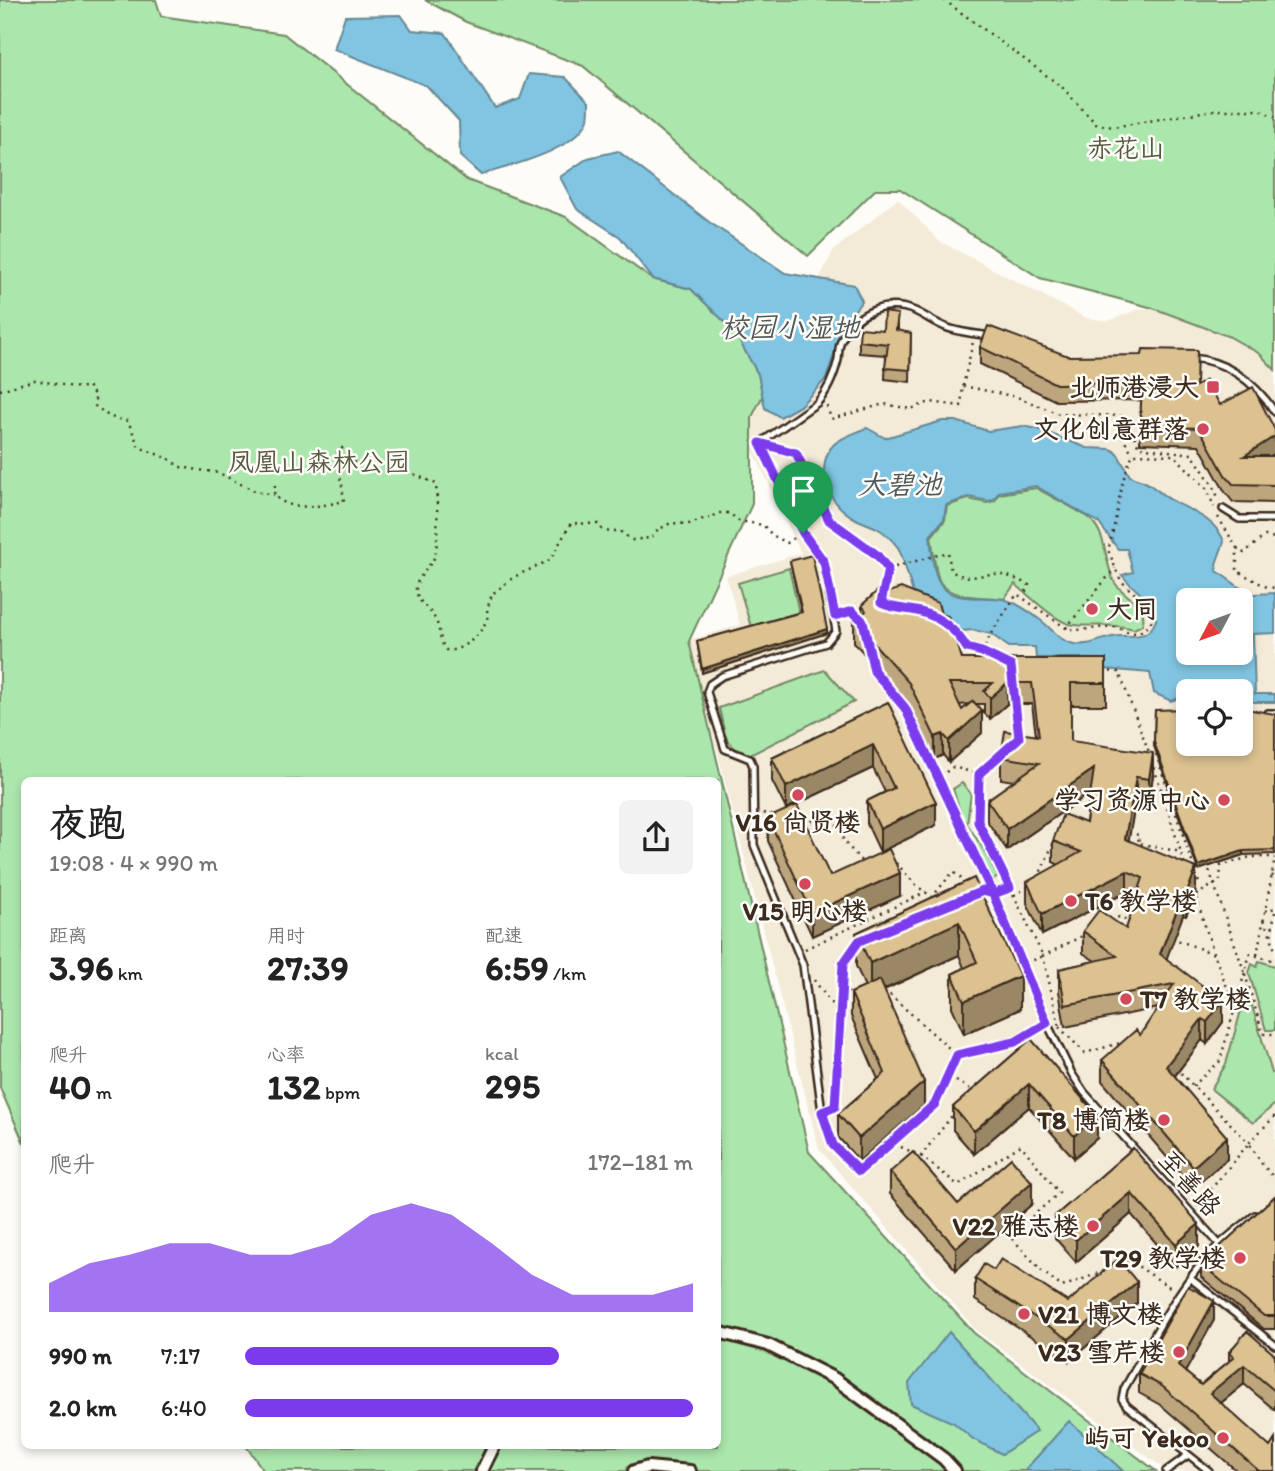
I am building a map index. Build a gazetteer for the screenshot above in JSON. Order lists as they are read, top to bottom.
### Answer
{
  "streets": {
    "lane": ["至善路"]
  },
  "water": ["校园小湿地", "大碧池"],
  "parks": ["赤花山", "凤凰山森林公园"],
  "places": {
    "transit": ["北师港浸大"],
    "other": [
      "文化创意群落",
      "大同",
      "V16 尚贤楼",
      "学习资源中心",
      "V15 明心楼",
      "T6 教学楼",
      "T7 教学楼",
      "T8 博简楼",
      "V22 雅志楼",
      "T29 教学楼",
      "V21 博文楼",
      "V23 雪芹楼",
      "屿可 Yekoo"
    ]
  },
  "north": "bottom left",
  "page": {
    "heading": ["夜跑", "19:08 · 4 × 990 m"],
    "stats": [
      ["距离", "3.96 km"],
      ["用时", "27:39"],
      ["配速", "6:59 /km"],
      ["爬升", "40 m"],
      ["心率", "132 bpm"],
      ["kcal", "295"]
    ],
    "chart": ["爬升", "172–181 m"],
    "list": [
      {
        "name": "990 m",
        "note": "7:17"
      },
      {
        "name": "2.0 km",
        "note": "6:40"
      }
    ]
  }
}
